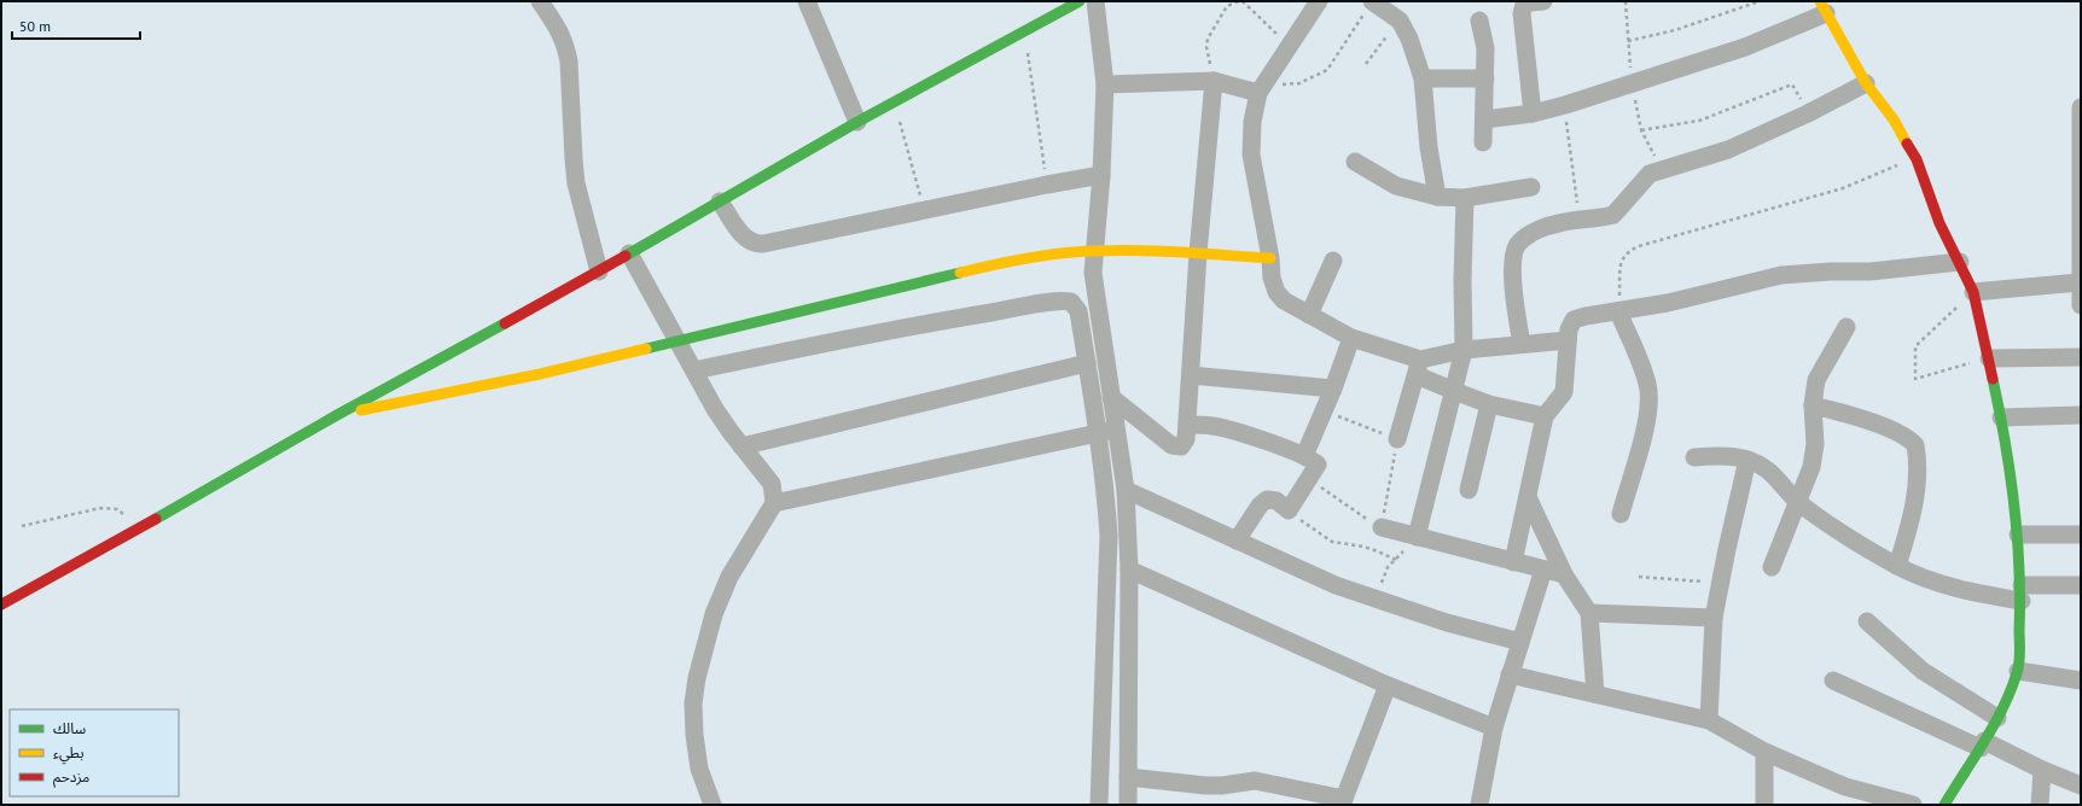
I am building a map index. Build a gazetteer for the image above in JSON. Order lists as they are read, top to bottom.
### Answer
{
  "legend": ["سالك", "بطيء", "مزدحم"],
  "scale_bar": "50 m"
}
